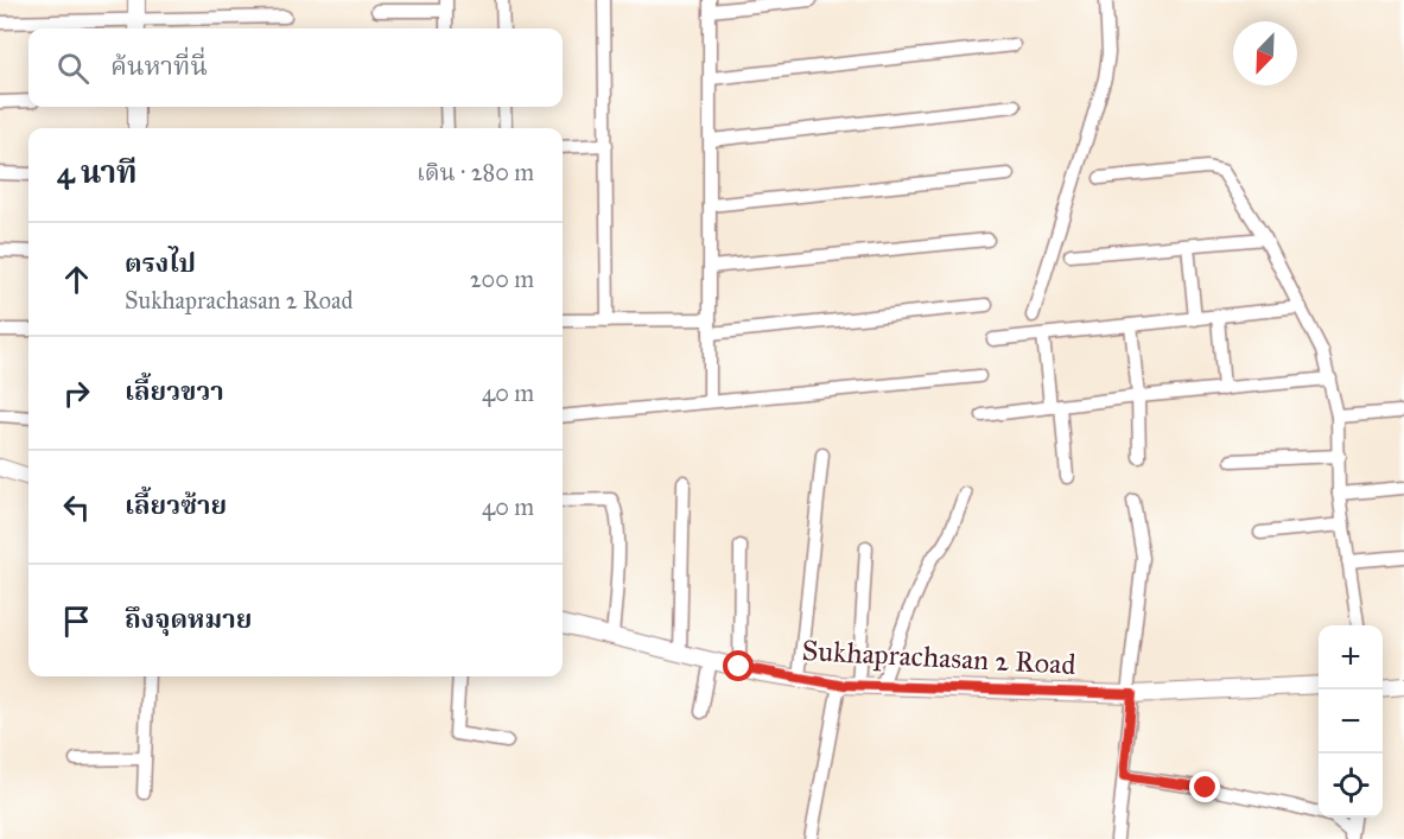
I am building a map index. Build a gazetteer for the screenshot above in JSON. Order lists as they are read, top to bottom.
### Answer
{
  "streets": {
    "street": ["Sukhaprachasan 2 Road"]
  },
  "north": "bottom left",
  "page": {
    "search": "ค้นหาที่นี่",
    "heading": ["4 นาที", "เดิน · 280 m"],
    "list": [
      ["ตรงไป", "Sukhaprachasan 2 Road", "200 m"],
      ["เลี้ยวขวา", "40 m"],
      ["เลี้ยวซ้าย", "40 m"],
      "ถึงจุดหมาย"
    ],
    "map_buttons": ["+", "−"]
  }
}
